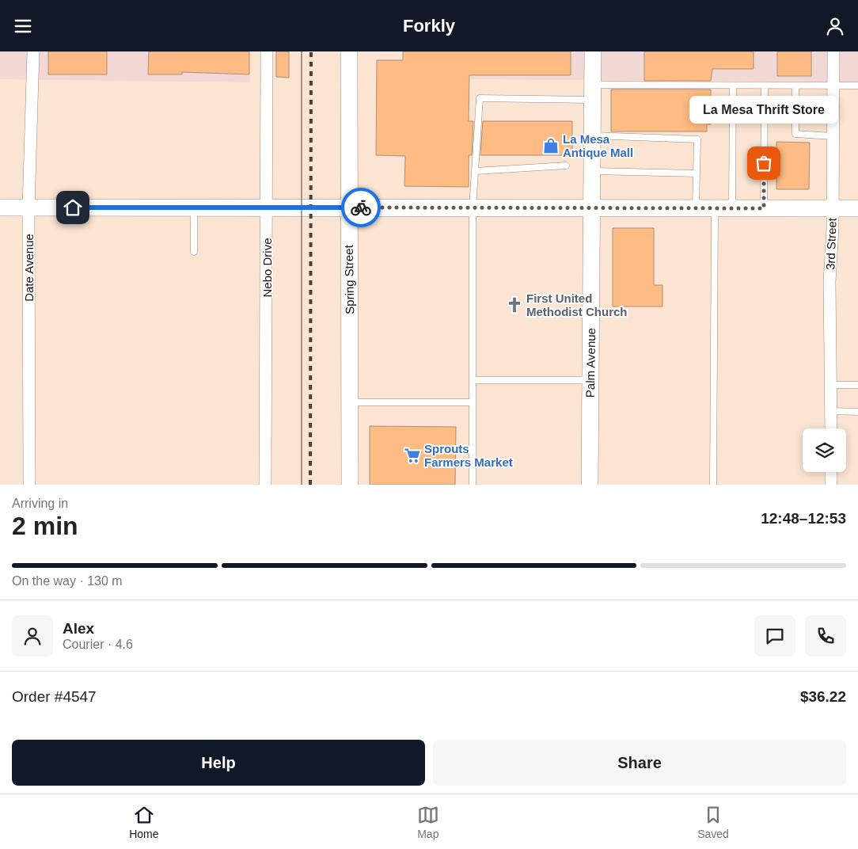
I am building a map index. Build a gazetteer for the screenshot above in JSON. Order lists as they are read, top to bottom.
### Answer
{
  "streets": {
    "main road": ["Spring Street", "Palm Avenue"],
    "street": ["3rd Street", "Date Avenue", "Nebo Drive"]
  },
  "places": {
    "shop": ["La Mesa Antique Mall"],
    "other": ["La Mesa Thrift Store"],
    "church": ["First United Methodist Church"],
    "supermarket": ["Sprouts Farmers Market"]
  },
  "page": {
    "header": "Forkly",
    "bubble": "La Mesa Thrift Store",
    "heading": ["2 min", "Arriving in", "12:48–12:53"],
    "panel": [
      "Alex",
      "Courier · 4.6",
      "Order #4547",
      "$36.22"
    ],
    "bar": "On the way · 130 m",
    "buttons": ["Help", "Share"],
    "tabs": ["Home", "Map", "Saved"]
  }
}
